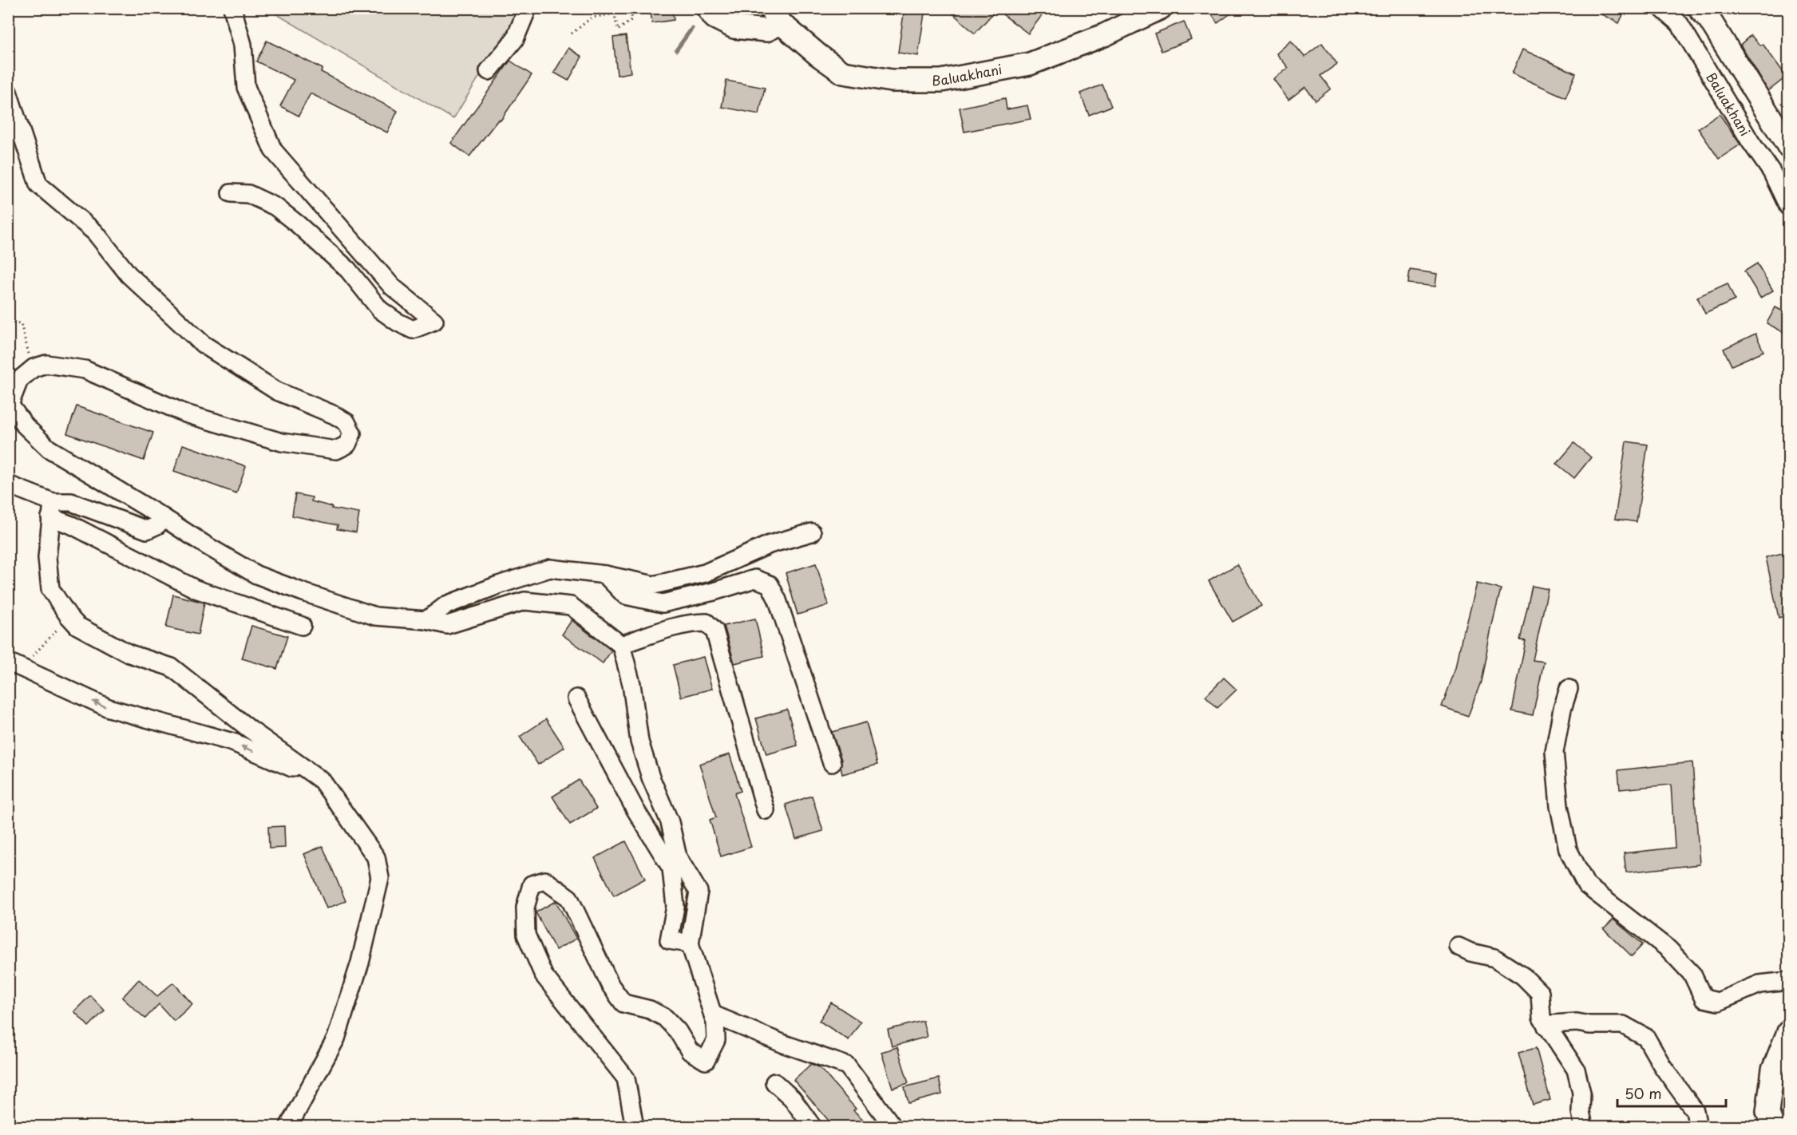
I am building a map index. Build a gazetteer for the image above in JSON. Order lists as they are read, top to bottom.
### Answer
{
  "streets": {
    "main road": ["Baluakhani"]
  },
  "scale_bar": "50 m"
}
